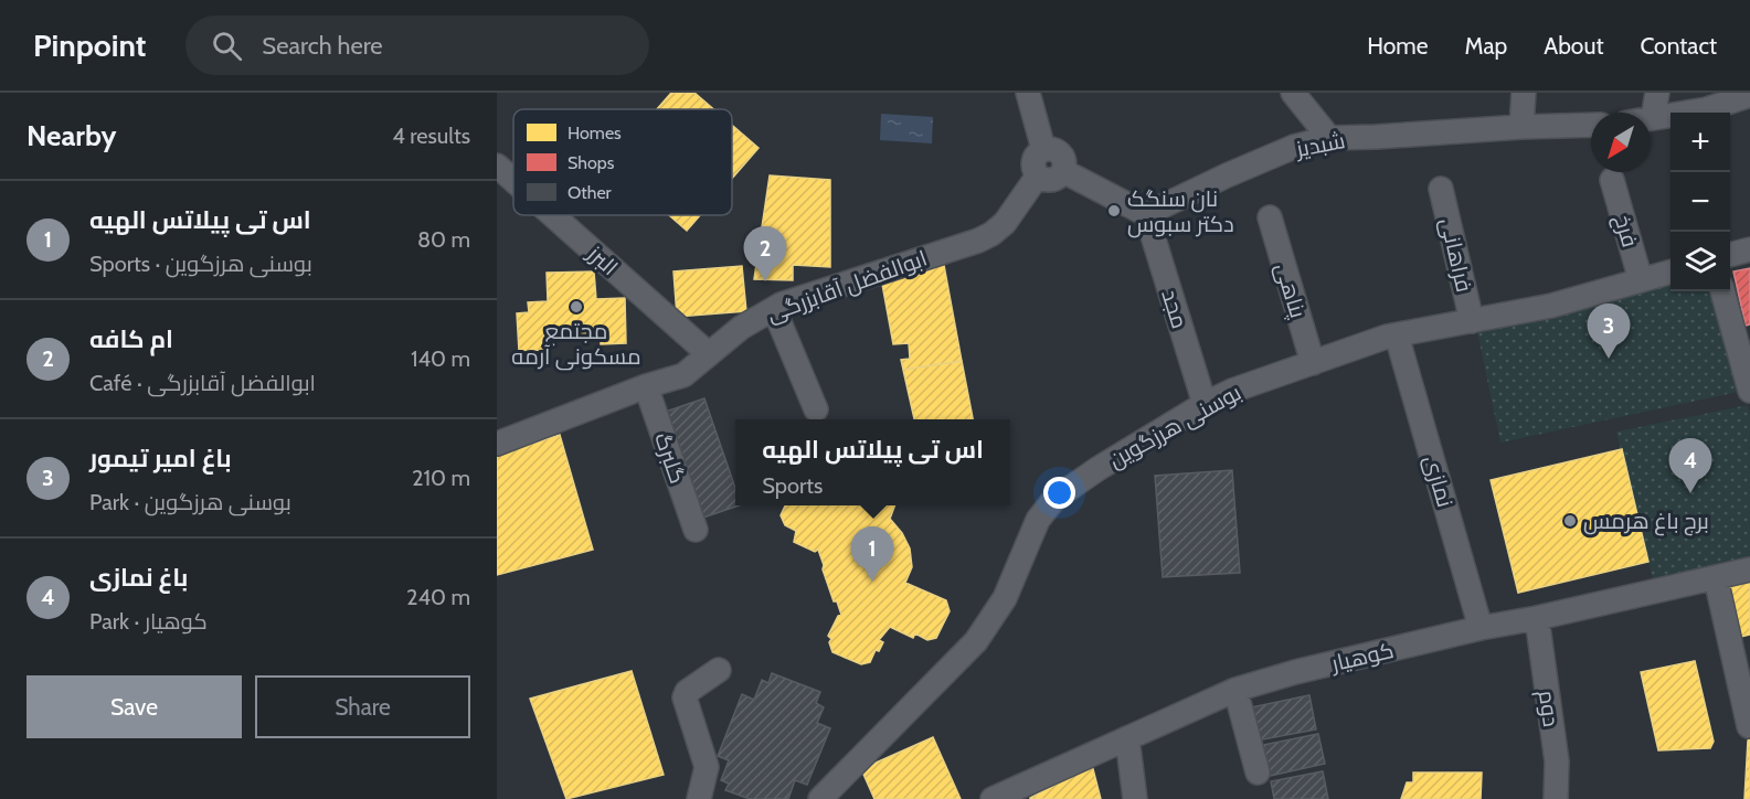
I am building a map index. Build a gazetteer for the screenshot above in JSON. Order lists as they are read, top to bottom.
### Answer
{
  "streets": {
    "street": [
      "شبدیز",
      "فرخ",
      "فراهانی",
      "البرز",
      "ابوالفضل آقابزرگی",
      "پناهی",
      "مجد",
      "بوسنی هرزگوین",
      "گلبرگ",
      "نمازی",
      "کوهیار",
      "دوم"
    ]
  },
  "crossings": [
    ["شبدیز", "مجد"],
    ["فرخ", "بوسنی هرزگوین"],
    ["فراهانی", "بوسنی هرزگوین"],
    ["البرز", "ابوالفضل آقابزرگی"],
    ["ابوالفضل آقابزرگی", "گلبرگ"],
    ["پناهی", "بوسنی هرزگوین"],
    ["مجد", "بوسنی هرزگوین"],
    ["بوسنی هرزگوین", "نمازی"],
    ["نمازی", "کوهیار"],
    ["کوهیار", "دوم"]
  ],
  "places": ["نان سنگک دکتر سبوس", "مجتمع مسکونی آرمه", "برج باغ هرمس"],
  "legend": ["Homes", "Shops", "Other"],
  "north": "bottom left",
  "page": {
    "header": "Pinpoint",
    "search": "Search here",
    "nav": [
      "Home",
      "Map",
      "About",
      "Contact"
    ],
    "heading": ["Nearby", "4 results"],
    "map_buttons": ["+", "−"],
    "list": [
      {
        "mark": "1",
        "name": "اس تی پیلاتس الهیه",
        "note": "Sports · بوسنی هرزگوین",
        "value": "80 m"
      },
      {
        "mark": "2",
        "name": "ام کافه",
        "note": "Café · ابوالفضل آقابزرگی",
        "value": "140 m"
      },
      {
        "mark": "3",
        "name": "باغ امیر تیمور",
        "note": "Park · بوسنی هرزگوین",
        "value": "210 m"
      },
      {
        "mark": "4",
        "name": "باغ نمازی",
        "note": "Park · کوهیار",
        "value": "240 m"
      }
    ],
    "pins": [
      "2",
      "3",
      "4",
      "1"
    ],
    "popup": ["اس تی پیلاتس الهیه", "Sports"],
    "buttons": ["Save", "Share"]
  }
}
